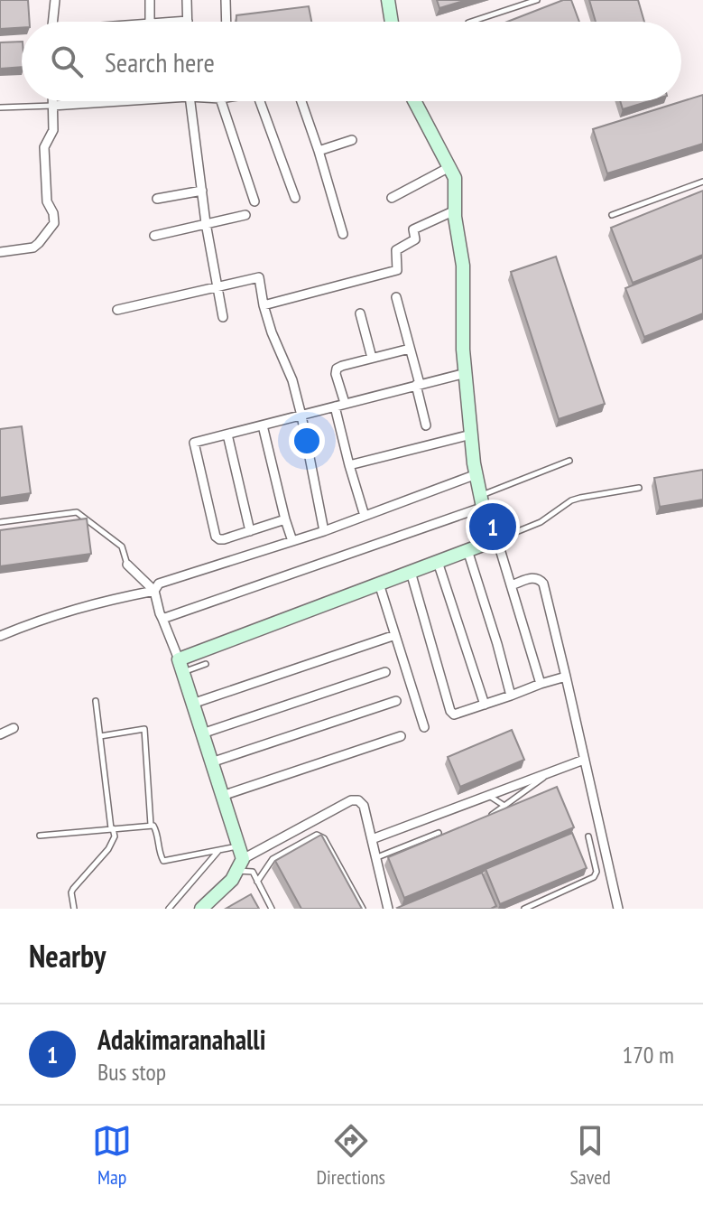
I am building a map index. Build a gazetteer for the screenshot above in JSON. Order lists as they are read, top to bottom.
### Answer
{
  "page": {
    "search": "Search here",
    "pins": "1",
    "heading": "Nearby",
    "list": [
      {
        "mark": "1",
        "name": "Adakimaranahalli",
        "note": "Bus stop",
        "value": "170 m"
      }
    ],
    "nav": ["Map", "Directions", "Saved"]
  }
}
